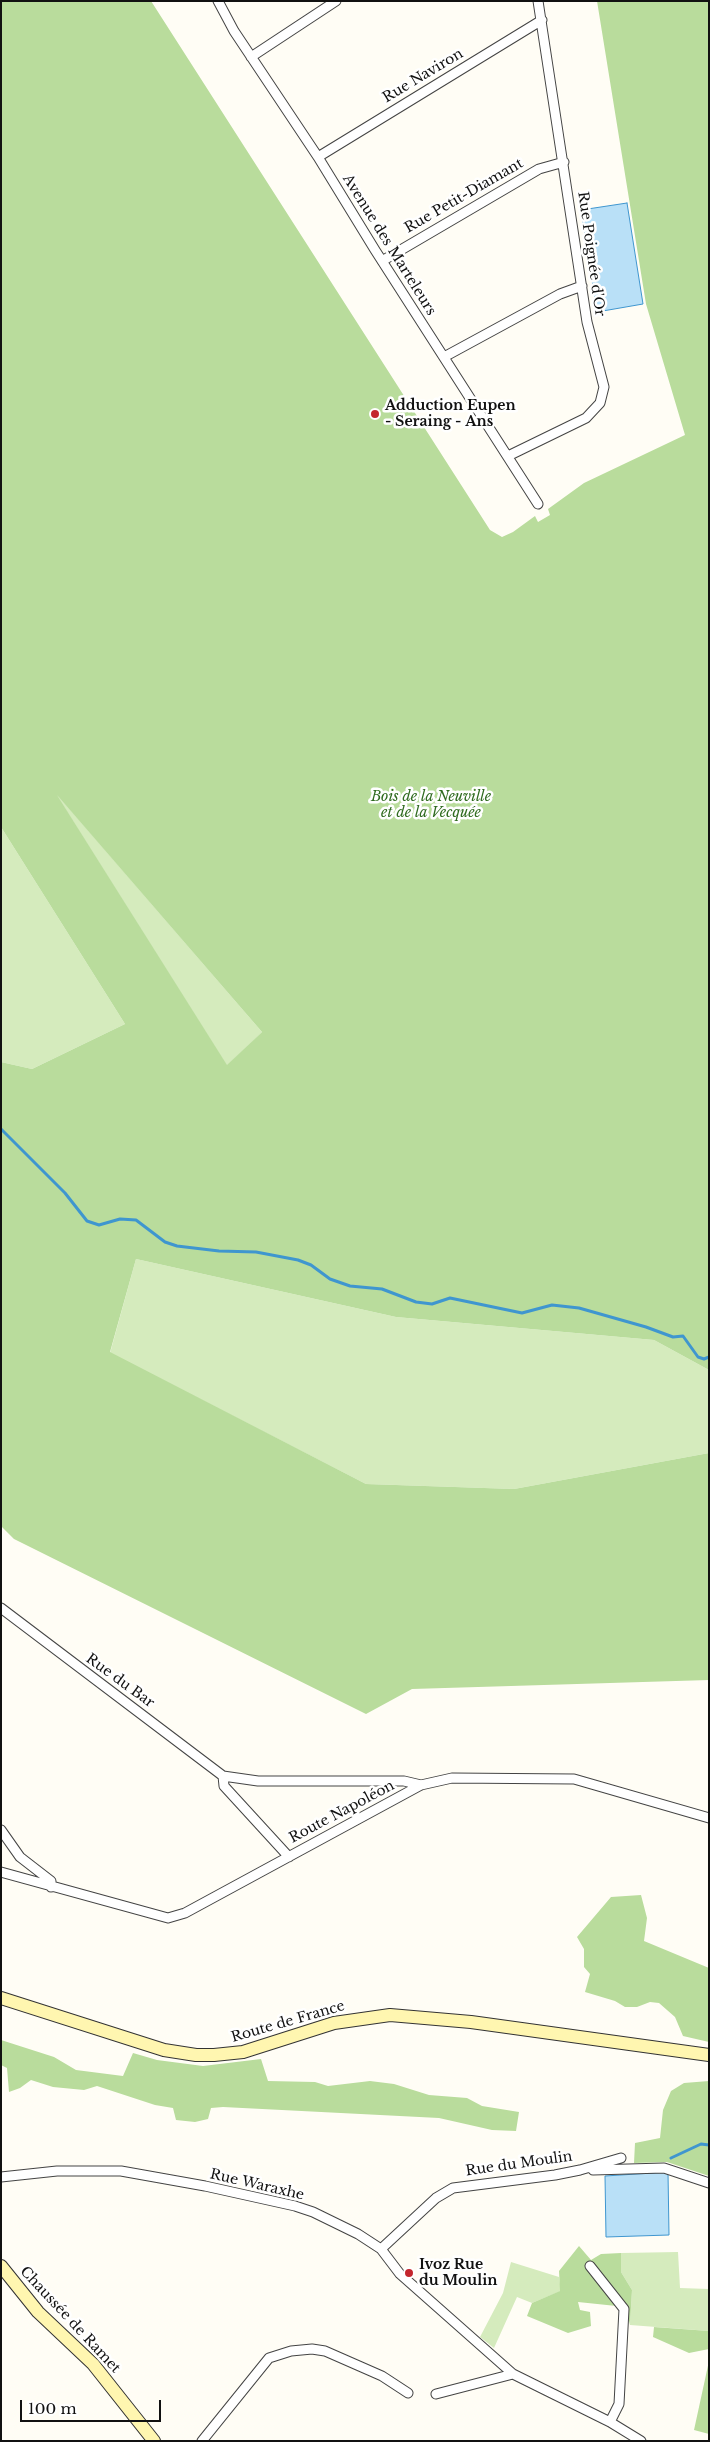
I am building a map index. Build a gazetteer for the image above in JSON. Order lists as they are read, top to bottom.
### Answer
{
  "streets": {
    "main road": ["Route de France", "Chaussée de Ramet"],
    "street": [
      "Rue Naviron",
      "Rue Petit-Diamant",
      "Avenue des Marteleurs",
      "Rue Poignée d'Or",
      "Rue du Bar",
      "Route Napoléon",
      "Rue du Moulin",
      "Rue Waraxhe"
    ]
  },
  "crossings": [
    ["Rue Naviron", "Avenue des Marteleurs"],
    ["Rue Naviron", "Rue Poignée d'Or"],
    ["Rue Petit-Diamant", "Avenue des Marteleurs"],
    ["Rue Petit-Diamant", "Rue Poignée d'Or"],
    ["Avenue des Marteleurs", "Rue Poignée d'Or"],
    ["Rue du Bar", "Route Napoléon"],
    ["Rue du Moulin", "Rue Waraxhe"]
  ],
  "parks": ["Bois de la Neuville et de la Vecquée"],
  "places": ["Adduction Eupen - Seraing - Ans", "Ivoz Rue du Moulin"],
  "scale_bar": "100 m"
}
